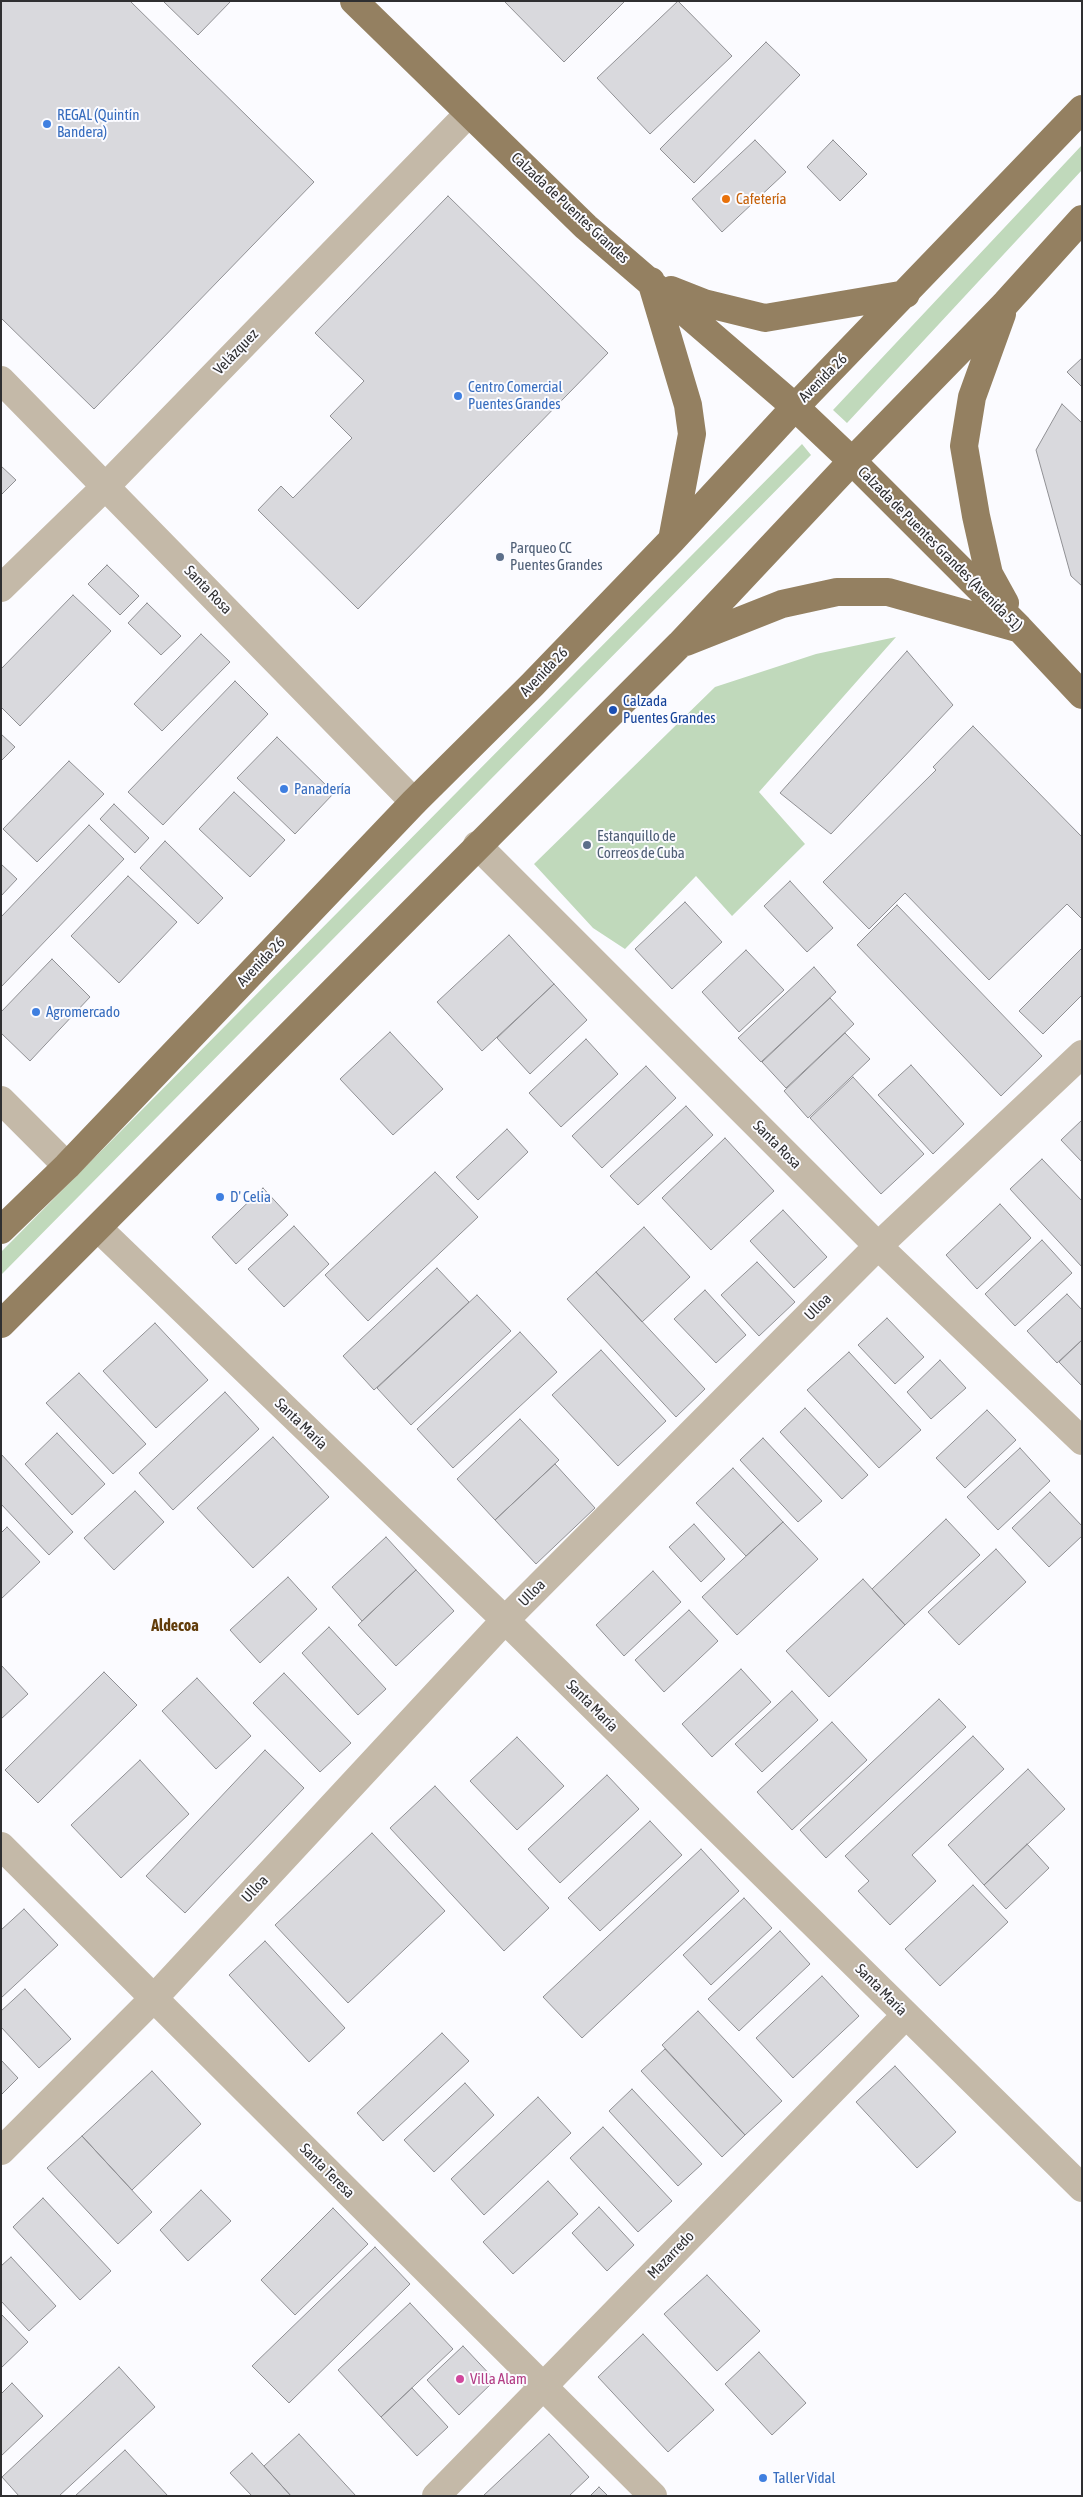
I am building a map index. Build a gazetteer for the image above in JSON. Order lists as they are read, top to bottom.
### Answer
{
  "streets": {
    "main road": ["Calzada de Puentes Grandes", "Avenida 26", "Calzada de Puentes Grandes (Avenida 51)"],
    "street": [
      "Velázquez",
      "Santa Rosa",
      "Ulloa",
      "Santa María",
      "Santa Teresa",
      "Mazarredo"
    ]
  },
  "crossings": [
    ["Calzada de Puentes Grandes", "Velázquez"],
    ["Calzada de Puentes Grandes", "Avenida 26"],
    ["Calzada de Puentes Grandes", "Calzada de Puentes Grandes (Avenida 51)"],
    ["Velázquez", "Santa Rosa"],
    ["Avenida 26", "Calzada de Puentes Grandes (Avenida 51)"],
    ["Avenida 26", "Santa Rosa"],
    ["Santa Rosa", "Ulloa"],
    ["Ulloa", "Santa María"],
    ["Ulloa", "Santa Teresa"],
    ["Santa María", "Mazarredo"],
    ["Santa Teresa", "Mazarredo"]
  ],
  "districts": ["Aldecoa"],
  "places": [
    "REGAL (Quintín Bandera)",
    "Cafetería",
    "Centro Comercial Puentes Grandes",
    "Parqueo CC Puentes Grandes",
    "Calzada Puentes Grandes",
    "Panadería",
    "Estanquillo de Correos de Cuba",
    "Agromercado",
    "D' Celia",
    "Villa Alam",
    "Taller Vidal"
  ]
}
